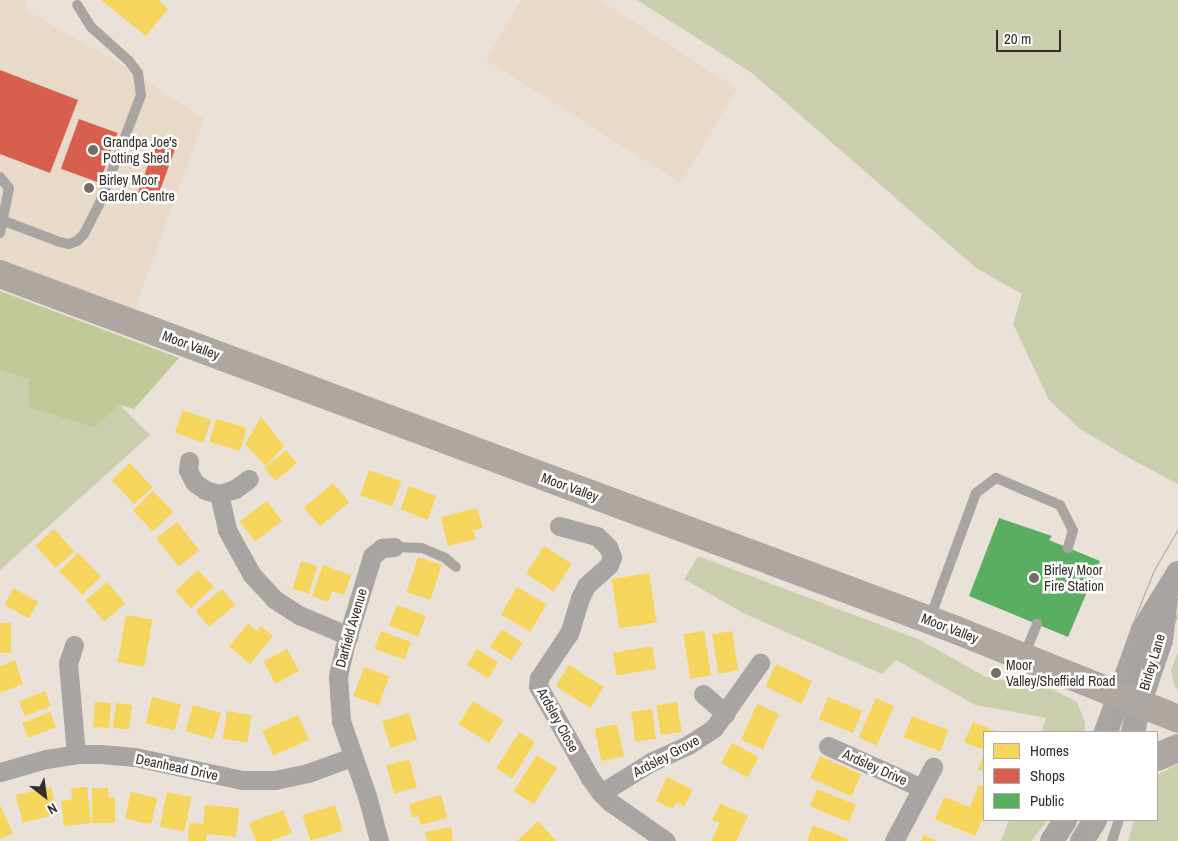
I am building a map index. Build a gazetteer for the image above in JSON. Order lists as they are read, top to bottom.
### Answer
{
  "streets": {
    "main road": ["Moor Valley"],
    "street": [
      "Darfield Avenue",
      "Birley Lane",
      "Ardsley Close",
      "Ardsley Grove",
      "Deanhead Drive",
      "Ardsley Drive"
    ]
  },
  "crossings": [
    ["Moor Valley", "Birley Lane"],
    ["Darfield Avenue", "Deanhead Drive"],
    ["Ardsley Close", "Ardsley Grove"]
  ],
  "places": [
    "Grandpa Joe's Potting Shed",
    "Birley Moor Garden Centre",
    "Birley Moor Fire Station",
    "Moor Valley/Sheffield Road"
  ],
  "legend": ["Homes", "Shops", "Public"],
  "scale_bar": "20 m",
  "north": "bottom right"
}
